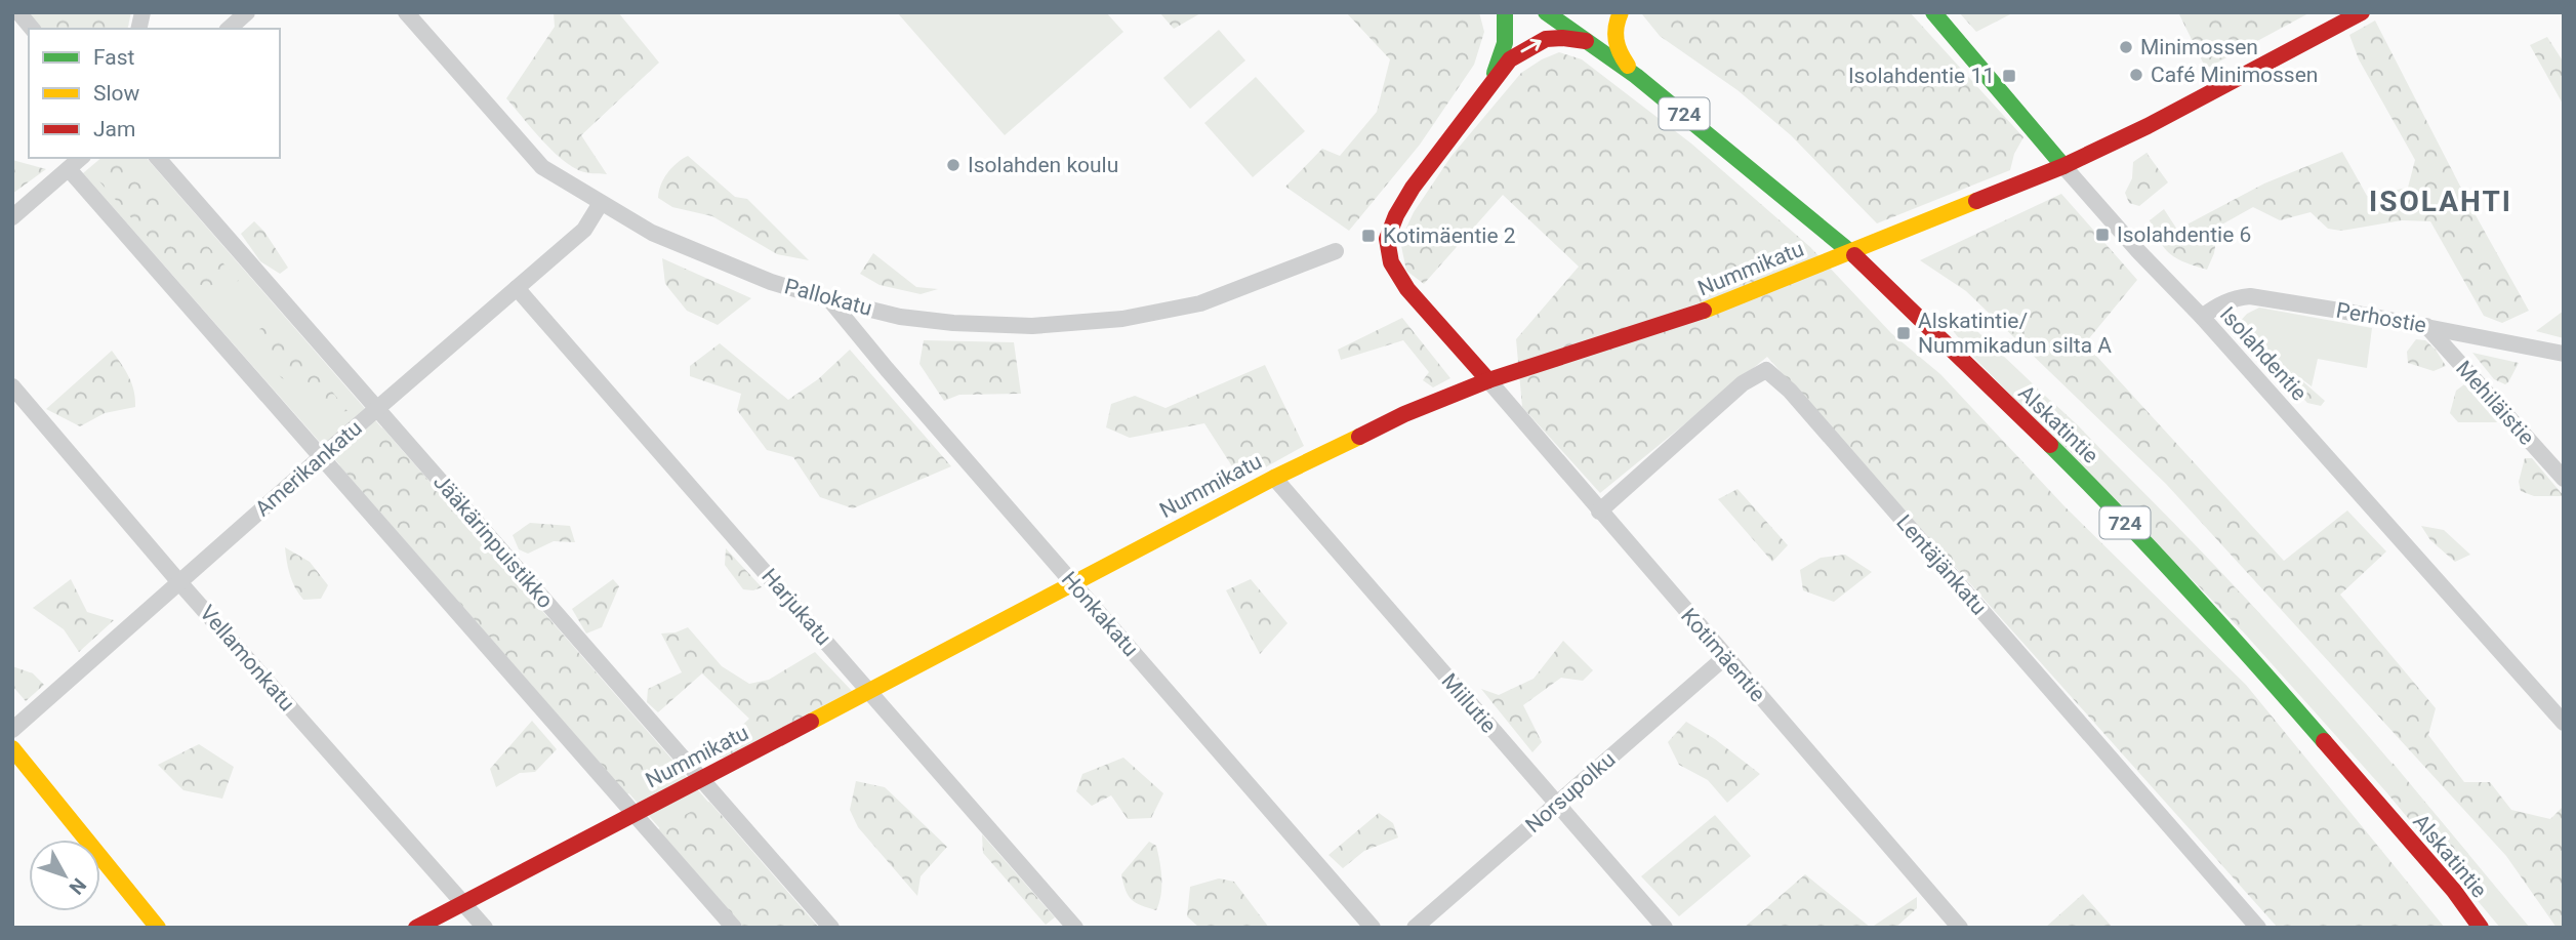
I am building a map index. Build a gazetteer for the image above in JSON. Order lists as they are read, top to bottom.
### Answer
{
  "streets": {
    "street": [
      "724",
      "Nummikatu",
      "Pallokatu",
      "Perhostie",
      "Isolahdentie",
      "Mehiläistie",
      "Alskatintie",
      "Amerikankatu",
      "Jääkärinpuistikko",
      "Lentäjänkatu",
      "Harjukatu",
      "Honkakatu",
      "Kotimäentie",
      "Vellamonkatu",
      "Miilutie",
      "Norsupolku"
    ]
  },
  "crossings": [
    ["Nummikatu", "Isolahdentie"],
    ["Nummikatu", "Jääkärinpuistikko"],
    ["Nummikatu", "Harjukatu"],
    ["Nummikatu", "Honkakatu"],
    ["Nummikatu", "Kotimäentie"],
    ["Nummikatu", "Vellamonkatu"],
    ["Nummikatu", "Miilutie"],
    ["Pallokatu", "Amerikankatu"],
    ["Pallokatu", "Honkakatu"],
    ["Perhostie", "Isolahdentie"],
    ["Perhostie", "Mehiläistie"],
    ["Amerikankatu", "Jääkärinpuistikko"],
    ["Amerikankatu", "Harjukatu"],
    ["Amerikankatu", "Vellamonkatu"],
    ["Lentäjänkatu", "Kotimäentie"],
    ["Kotimäentie", "Norsupolku"],
    ["Miilutie", "Norsupolku"]
  ],
  "districts": ["ISOLAHTI"],
  "places": {
    "other": ["Minimossen", "Café Minimossen", "Isolahden koulu"],
    "transit": [
      "Isolahdentie 11",
      "Isolahdentie 6",
      "Kotimäentie 2",
      "Alskatintie/ Nummikadun silta A"
    ]
  },
  "legend": ["Fast", "Slow", "Jam"],
  "north": "bottom right"
}
